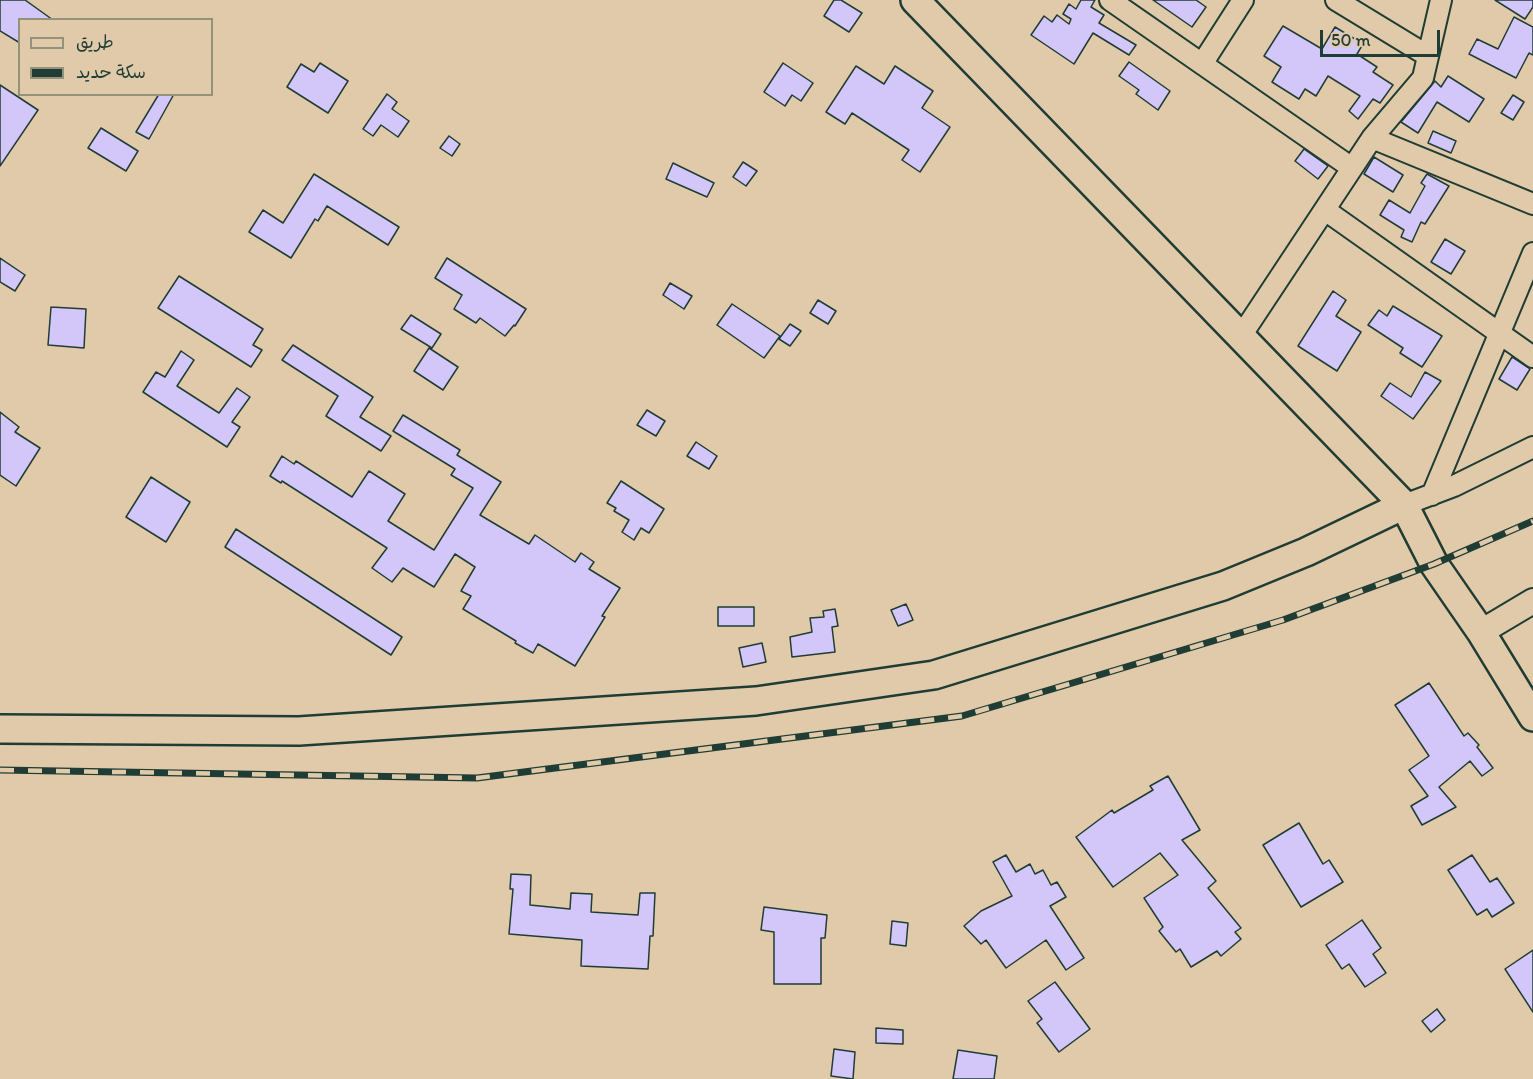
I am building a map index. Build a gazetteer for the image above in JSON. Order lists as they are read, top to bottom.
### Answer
{
  "legend": ["طريق", "سكة حديد"],
  "scale_bar": "50 m"
}
